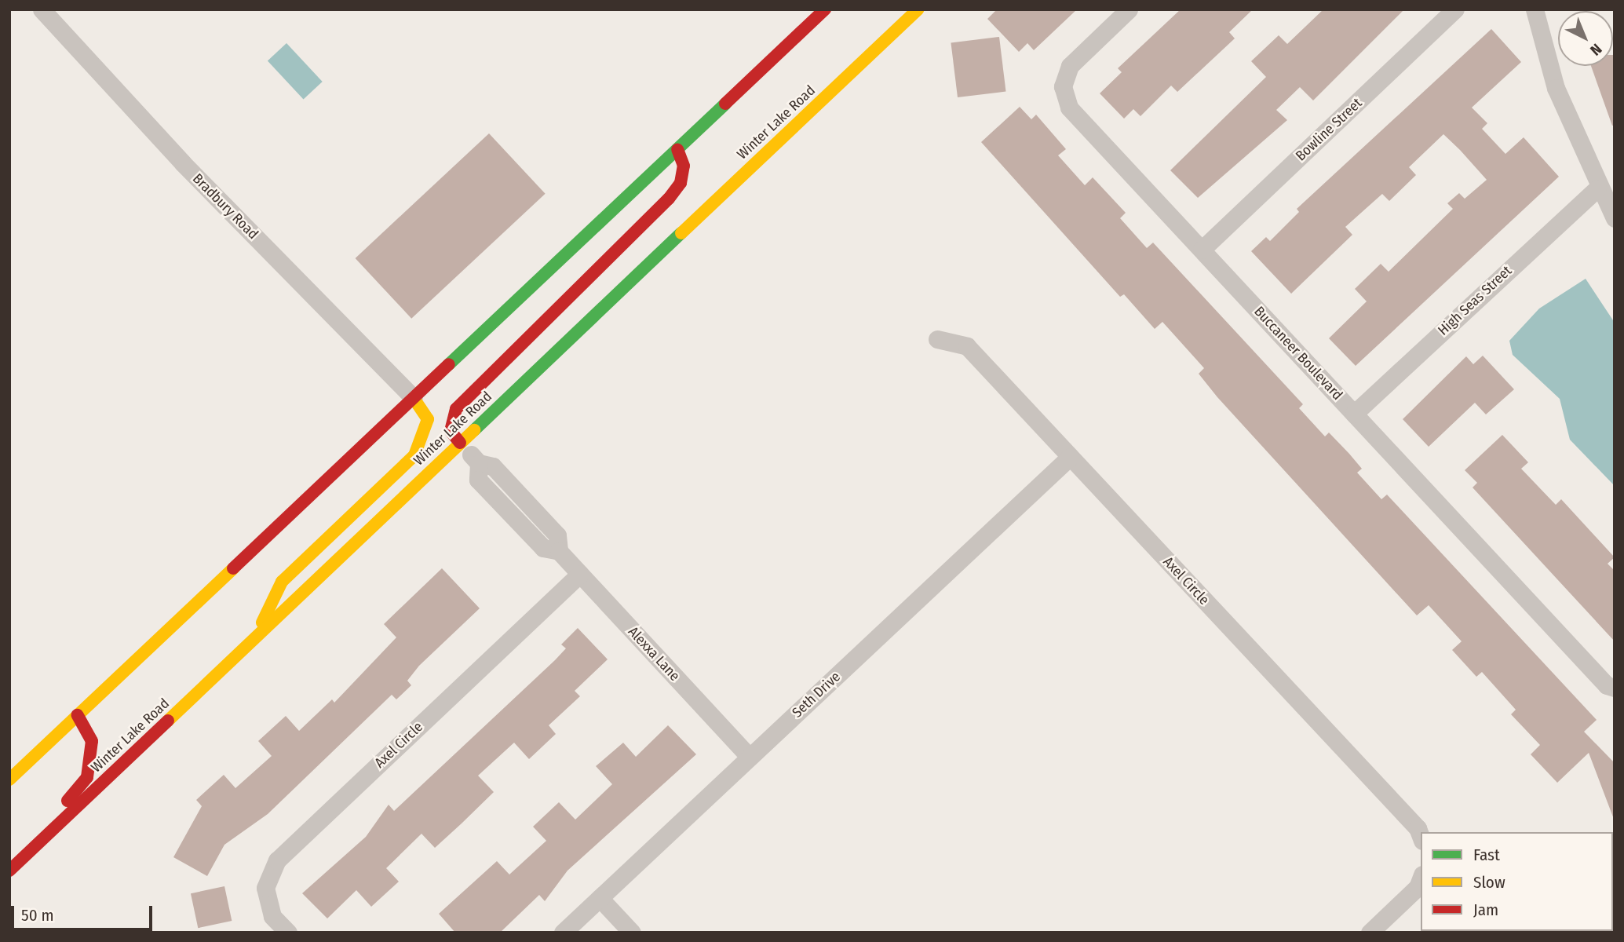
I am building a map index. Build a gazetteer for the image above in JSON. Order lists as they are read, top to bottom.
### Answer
{
  "streets": {
    "main road": ["Winter Lake Road"],
    "street": [
      "Bowline Street",
      "Bradbury Road",
      "High Seas Street",
      "Buccaneer Boulevard",
      "Axel Circle",
      "Alexxa Lane",
      "Seth Drive"
    ]
  },
  "crossings": [
    ["Winter Lake Road", "Alexxa Lane"],
    ["Bowline Street", "Buccaneer Boulevard"],
    ["High Seas Street", "Buccaneer Boulevard"],
    ["Axel Circle", "Alexxa Lane"],
    ["Axel Circle", "Seth Drive"],
    ["Alexxa Lane", "Seth Drive"]
  ],
  "legend": ["Fast", "Slow", "Jam"],
  "scale_bar": "50 m",
  "north": "bottom right"
}
